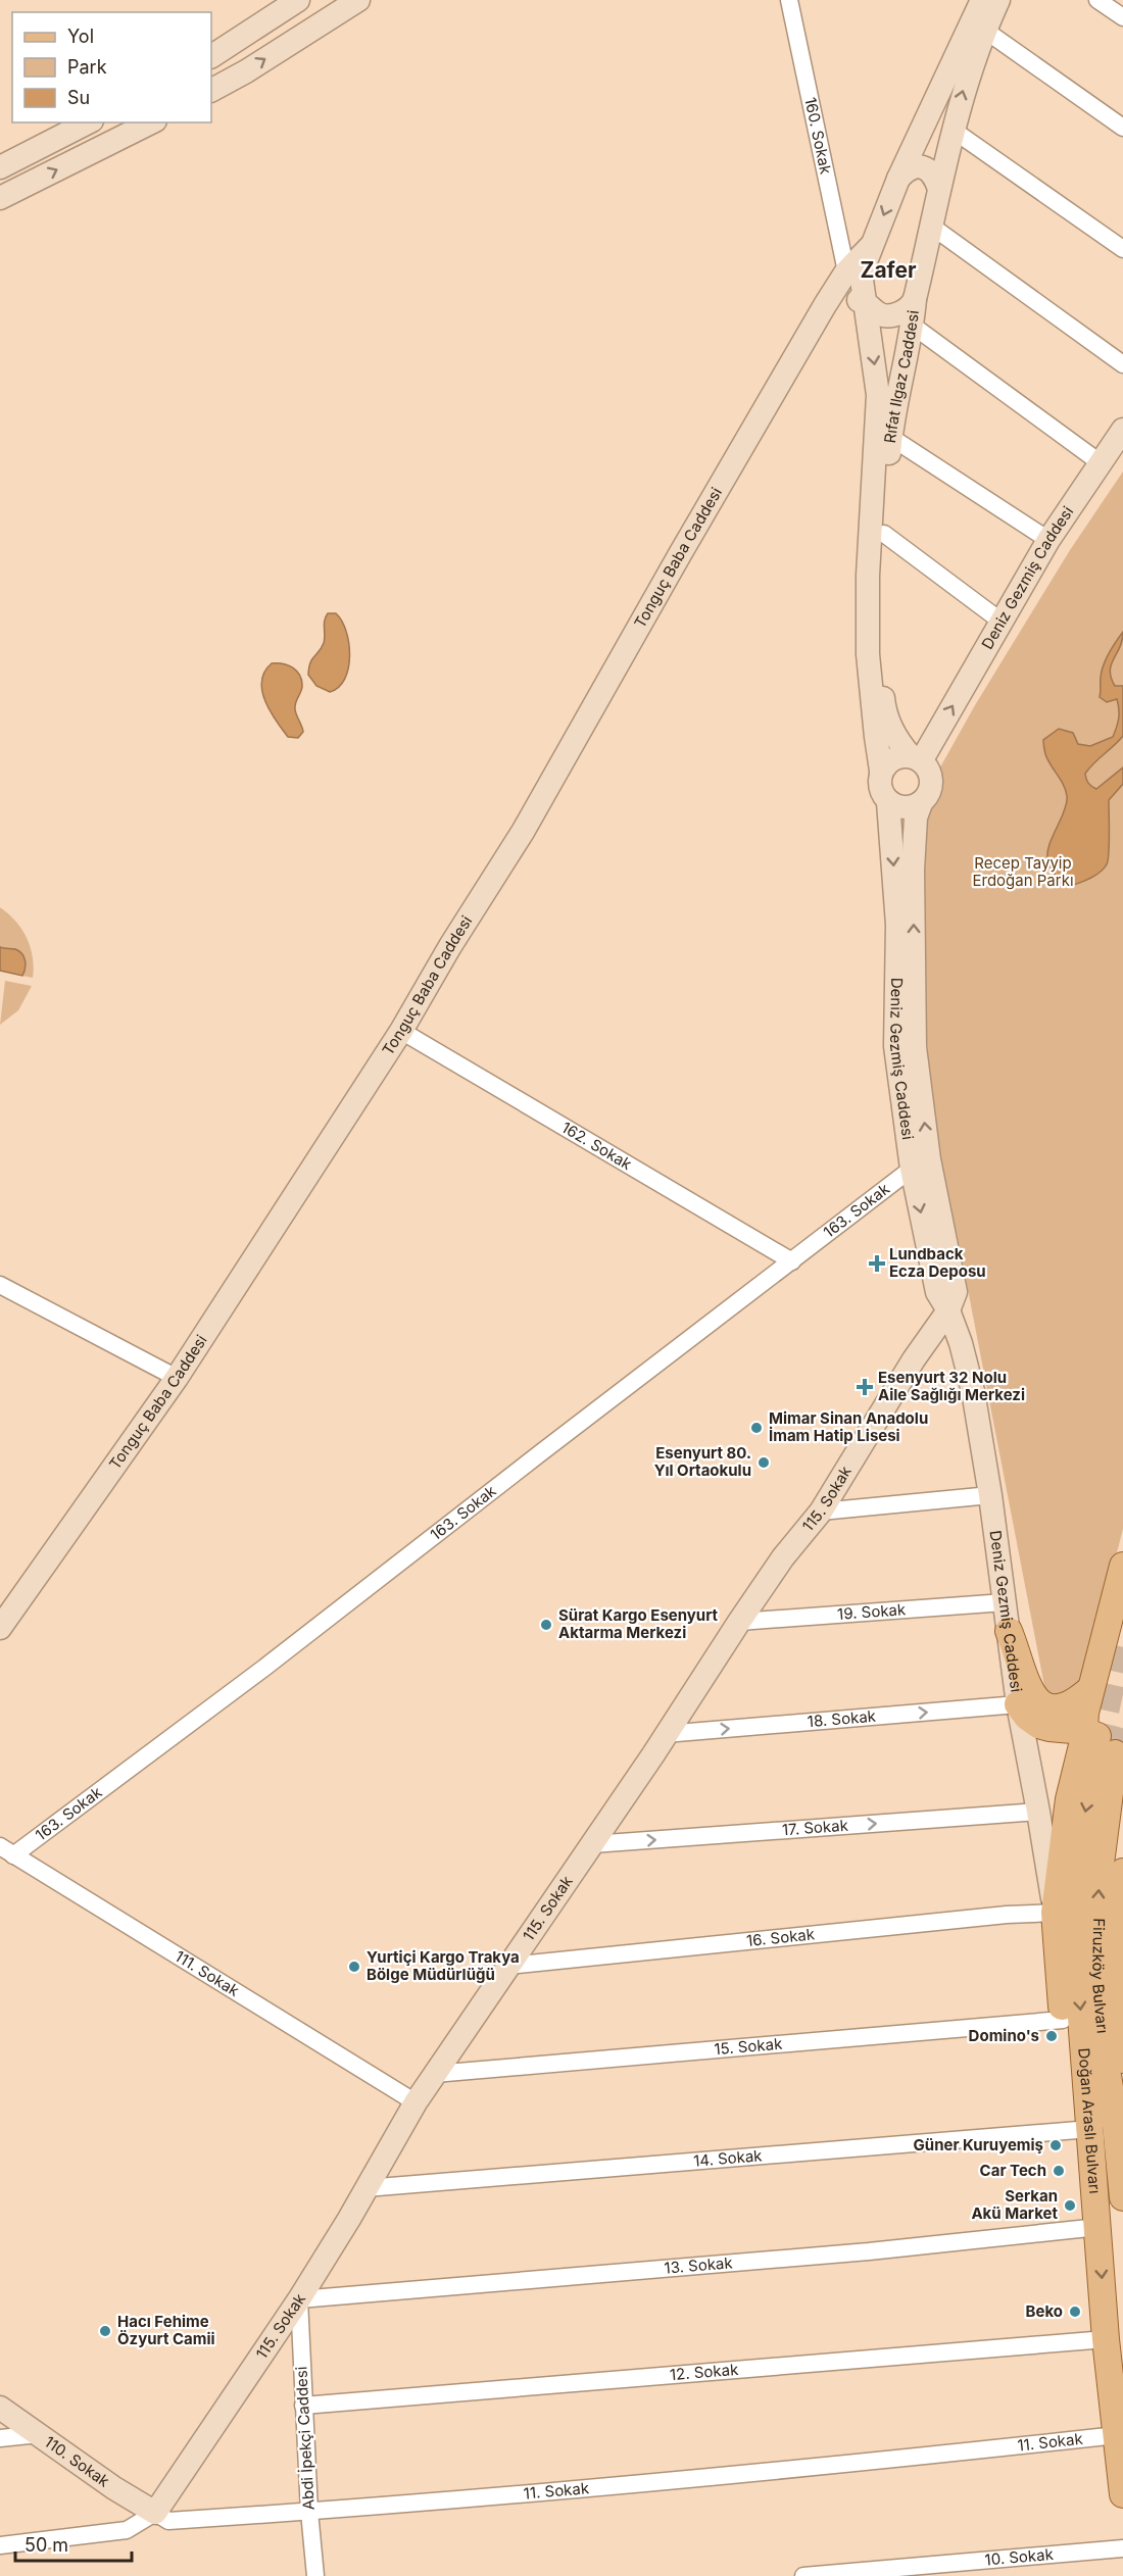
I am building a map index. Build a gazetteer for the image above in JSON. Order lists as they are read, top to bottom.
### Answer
{
  "streets": {
    "main road": ["Doğan Araslı Bulvarı"],
    "street": [
      "160. Sokak",
      "Rıfat Ilgaz Caddesi",
      "Tonguç Baba Caddesi",
      "Deniz Gezmiş Caddesi",
      "162. Sokak",
      "163. Sokak",
      "115. Sokak",
      "19. Sokak",
      "18. Sokak",
      "17. Sokak",
      "16. Sokak",
      "111. Sokak",
      "15. Sokak",
      "14. Sokak",
      "13. Sokak",
      "12. Sokak",
      "Abdi İpekçi Caddesi",
      "11. Sokak",
      "110. Sokak",
      "10. Sokak"
    ]
  },
  "crossings": [
    ["160. Sokak", "Tonguç Baba Caddesi"],
    ["Rıfat Ilgaz Caddesi", "Tonguç Baba Caddesi"],
    ["Rıfat Ilgaz Caddesi", "Deniz Gezmiş Caddesi"],
    ["Tonguç Baba Caddesi", "162. Sokak"],
    ["Deniz Gezmiş Caddesi", "163. Sokak"],
    ["Deniz Gezmiş Caddesi", "115. Sokak"],
    ["Deniz Gezmiş Caddesi", "19. Sokak"],
    ["Deniz Gezmiş Caddesi", "18. Sokak"],
    ["Deniz Gezmiş Caddesi", "17. Sokak"],
    ["Deniz Gezmiş Caddesi", "16. Sokak"],
    ["162. Sokak", "163. Sokak"],
    ["163. Sokak", "111. Sokak"],
    ["115. Sokak", "19. Sokak"],
    ["115. Sokak", "18. Sokak"],
    ["115. Sokak", "17. Sokak"],
    ["115. Sokak", "16. Sokak"],
    ["115. Sokak", "111. Sokak"],
    ["115. Sokak", "15. Sokak"],
    ["115. Sokak", "14. Sokak"],
    ["115. Sokak", "13. Sokak"],
    ["115. Sokak", "Abdi İpekçi Caddesi"],
    ["115. Sokak", "11. Sokak"],
    ["115. Sokak", "110. Sokak"],
    ["Doğan Araslı Bulvarı", "14. Sokak"],
    ["Doğan Araslı Bulvarı", "13. Sokak"],
    ["Doğan Araslı Bulvarı", "12. Sokak"],
    ["Doğan Araslı Bulvarı", "11. Sokak"],
    ["13. Sokak", "Abdi İpekçi Caddesi"],
    ["12. Sokak", "Abdi İpekçi Caddesi"],
    ["Abdi İpekçi Caddesi", "11. Sokak"],
    ["11. Sokak", "110. Sokak"]
  ],
  "one_way": ["18. Sokak", "17. Sokak"],
  "districts": ["Zafer"],
  "parks": ["Recep Tayyip Erdoğan Parkı"],
  "places": {
    "health": ["Lundback Ecza Deposu", "Esenyurt 32 Nolu Aile Sağlığı Merkezi"],
    "other": [
      "Mimar Sinan Anadolu İmam Hatip Lisesi",
      "Esenyurt 80. Yıl Ortaokulu",
      "Sürat Kargo Esenyurt Aktarma Merkezi",
      "Yurtiçi Kargo Trakya Bölge Müdürlüğü",
      "Domino's",
      "Güner Kuruyemiş",
      "Car Tech",
      "Serkan Akü Market",
      "Beko",
      "Hacı Fehime Özyurt Camii"
    ]
  },
  "legend": ["Yol", "Park", "Su"],
  "scale_bar": "50 m"
}
